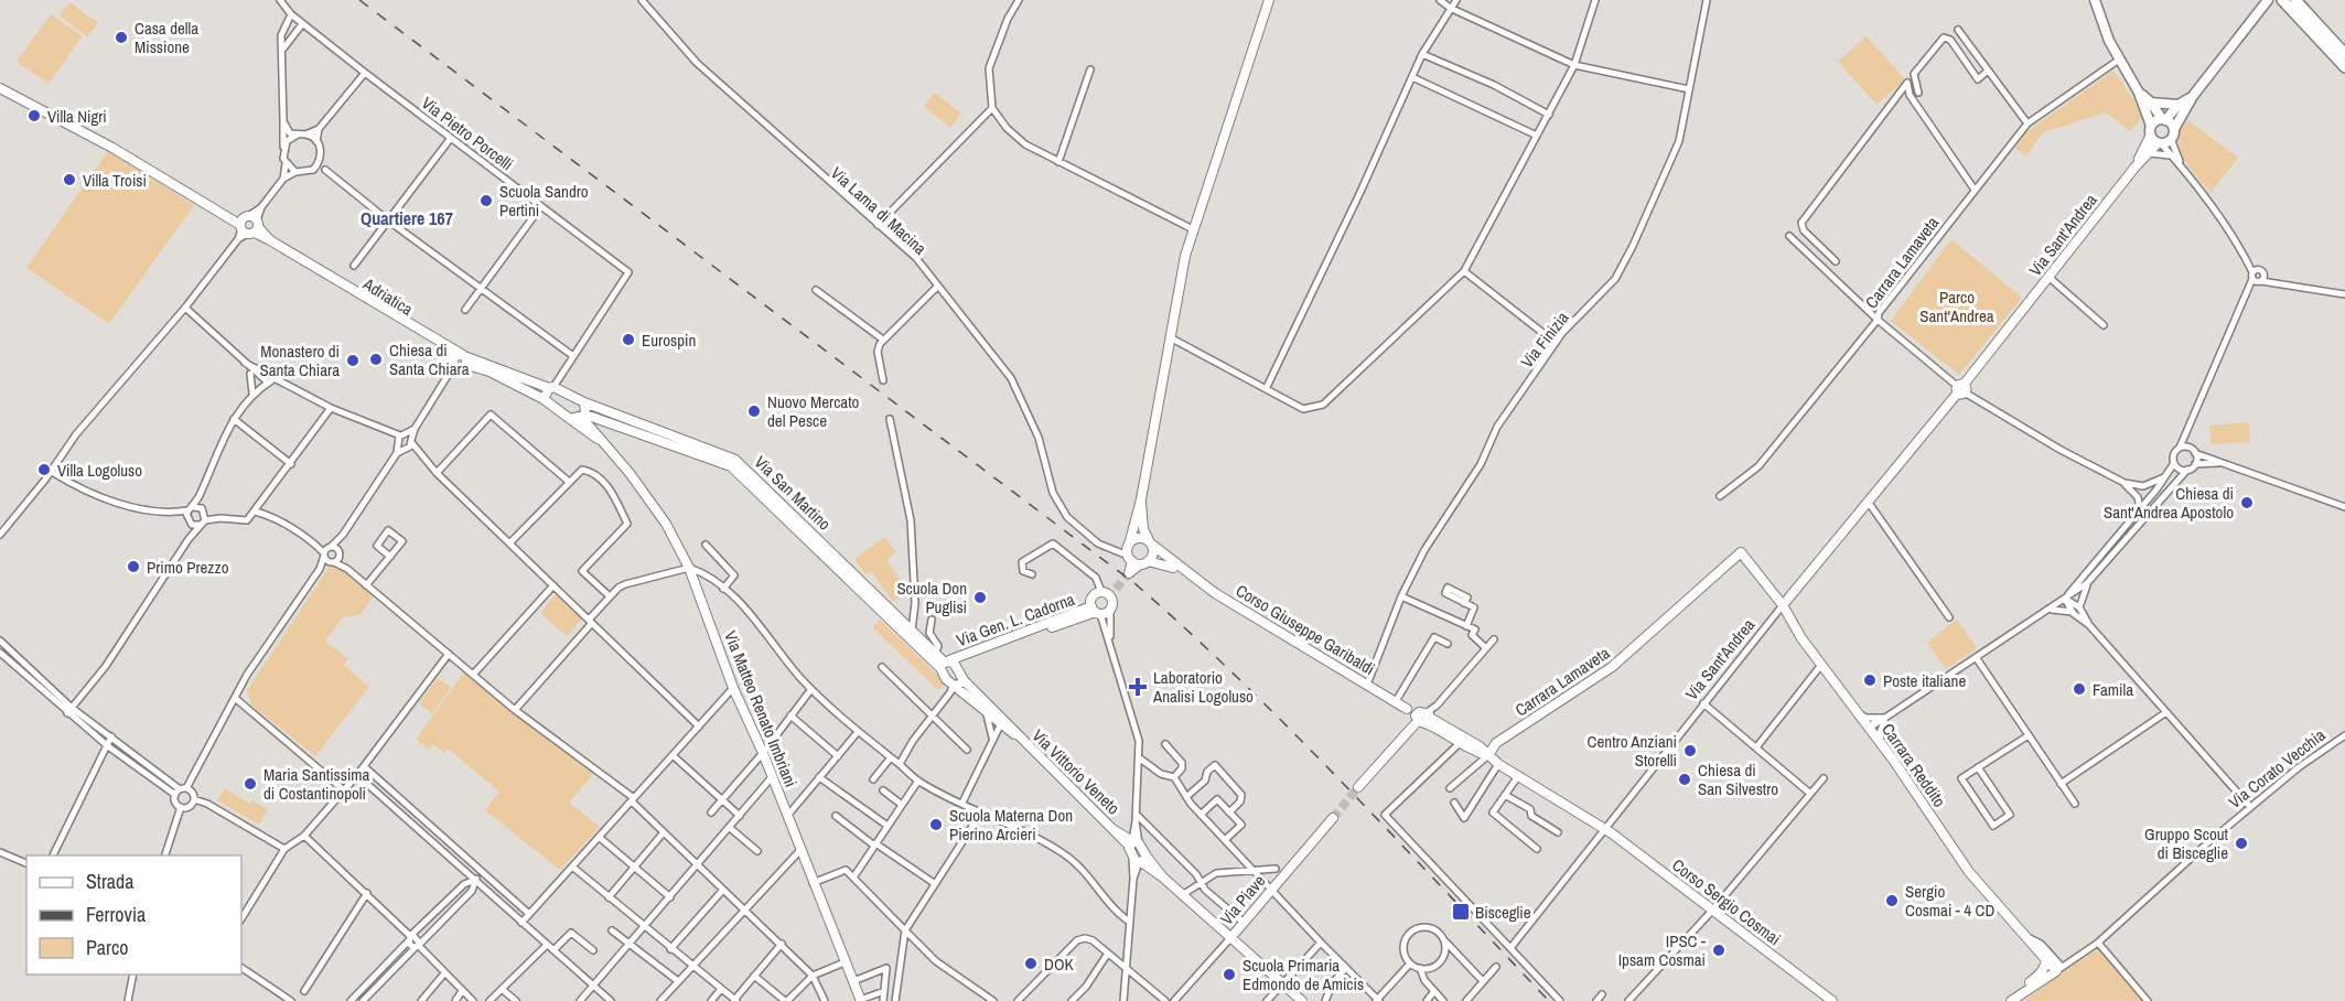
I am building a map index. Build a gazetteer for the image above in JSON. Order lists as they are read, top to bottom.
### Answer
{
  "streets": {
    "main road": ["Via Sant'Andrea"],
    "street": [
      "Via Pietro Porcelli",
      "Via Lama di Macina",
      "Carrara Lamaveta",
      "Adriatica",
      "Via Finizia",
      "Via San Martino",
      "Via Gen. L. Cadorna",
      "Corso Giuseppe Garibaldi",
      "Via Matteo Renato Imbriani",
      "Carrara Reddito",
      "Via Corato Vecchia",
      "Via Vittorio Veneto",
      "Via Piave",
      "Corso Sergio Cosmai"
    ]
  },
  "crossings": [
    ["Via Lama di Macina", "Corso Giuseppe Garibaldi"],
    ["Via Sant'Andrea", "Corso Giuseppe Garibaldi"],
    ["Via Sant'Andrea", "Carrara Reddito"],
    ["Via Sant'Andrea", "Corso Sergio Cosmai"],
    ["Carrara Lamaveta", "Corso Giuseppe Garibaldi"],
    ["Carrara Lamaveta", "Carrara Reddito"],
    ["Adriatica", "Via San Martino"],
    ["Adriatica", "Via Matteo Renato Imbriani"],
    ["Via Finizia", "Corso Giuseppe Garibaldi"],
    ["Via San Martino", "Via Gen. L. Cadorna"],
    ["Corso Giuseppe Garibaldi", "Corso Sergio Cosmai"],
    ["Carrara Reddito", "Via Corato Vecchia"]
  ],
  "districts": ["Quartiere 167"],
  "parks": ["Parco Sant'Andrea"],
  "places": {
    "other": [
      "Casa della Missione",
      "Villa Nigri",
      "Villa Troisi",
      "Scuola Sandro Pertini",
      "Eurospin",
      "Chiesa di Santa Chiara",
      "Monastero di Santa Chiara",
      "Nuovo Mercato del Pesce",
      "Villa Logoluso",
      "Chiesa di Sant'Andrea Apostolo",
      "Primo Prezzo",
      "Scuola Don Puglisi",
      "Poste italiane",
      "Famila",
      "Centro Anziani Storelli",
      "Chiesa di San Silvestro",
      "Maria Santissima di Costantinopoli",
      "Scuola Materna Don Pierino Arcieri",
      "Gruppo Scout di Bisceglie",
      "Sergio Cosmai - 4 CD",
      "IPSC - Ipsam Cosmai",
      "DOK",
      "Scuola Primaria Edmondo de Amicis"
    ],
    "health": ["Laboratorio Analisi Logoluso"],
    "transit": ["Bisceglie"]
  },
  "legend": ["Strada", "Ferrovia", "Parco"]
}
